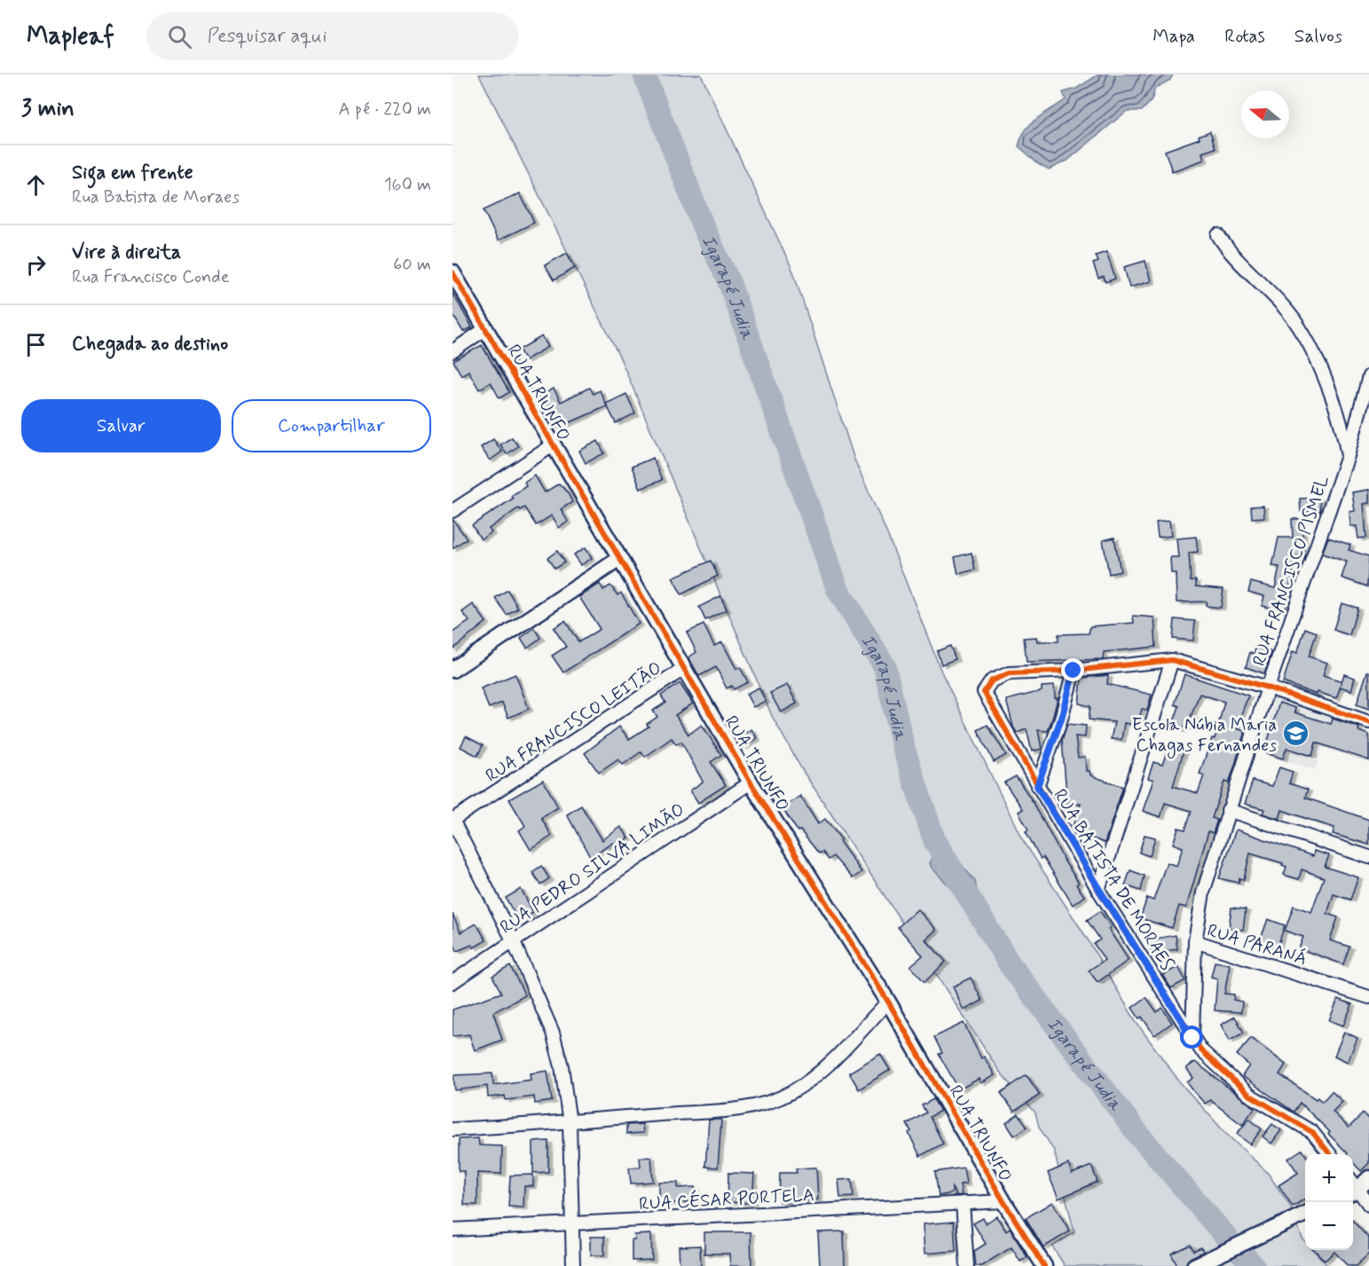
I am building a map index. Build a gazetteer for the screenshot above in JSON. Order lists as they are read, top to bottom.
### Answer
{
  "streets": {
    "street": [
      "RUA TRIUNFO",
      "RUA FRANCISCO PISMEL",
      "RUA FRANCISCO LEITÃO",
      "RUA PEDRO SILVA LIMÃO",
      "RUA BATISTA DE MORAES",
      "RUA PARANÁ",
      "RUA CÉSAR PORTELA"
    ]
  },
  "crossings": [
    ["RUA TRIUNFO", "RUA FRANCISCO LEITÃO"],
    ["RUA TRIUNFO", "RUA PEDRO SILVA LIMÃO"],
    ["RUA TRIUNFO", "RUA CÉSAR PORTELA"],
    ["RUA FRANCISCO PISMEL", "RUA BATISTA DE MORAES"],
    ["RUA FRANCISCO PISMEL", "RUA PARANÁ"],
    ["RUA BATISTA DE MORAES", "RUA PARANÁ"]
  ],
  "water": ["Igarapé Judia"],
  "places": {
    "school or university": ["Escola Núbia Maria Chagas Fernandes"]
  },
  "north": "left",
  "page": {
    "header": "Mapleaf",
    "search": "Pesquisar aqui",
    "nav": ["Mapa", "Rotas", "Salvos"],
    "heading": ["3 min", "A pé · 220 m"],
    "list": [
      ["Siga em frente", "Rua Batista de Moraes", "160 m"],
      ["Vire à direita", "Rua Francisco Conde", "60 m"],
      "Chegada ao destino"
    ],
    "buttons": ["Salvar", "Compartilhar"],
    "map_buttons": ["+", "−"]
  }
}
